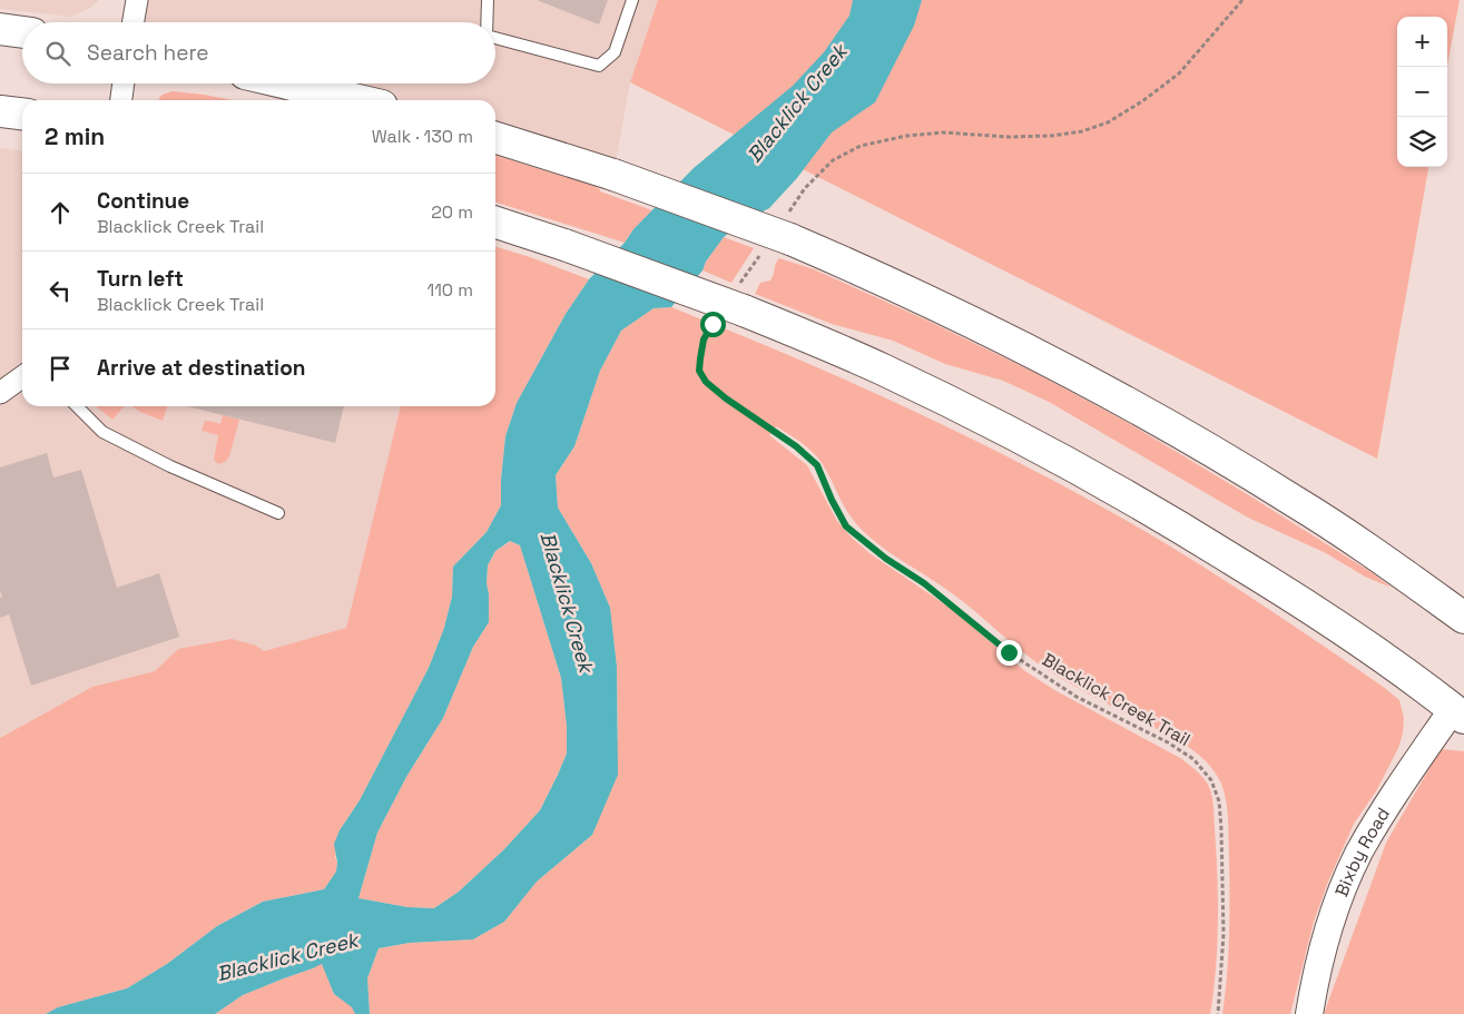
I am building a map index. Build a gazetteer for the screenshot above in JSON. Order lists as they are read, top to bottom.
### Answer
{
  "streets": {
    "street": ["Bixby Road"],
    "path": ["Blacklick Creek Trail"]
  },
  "water": ["Blacklick Creek"],
  "page": {
    "map_buttons": ["+", "−"],
    "search": "Search here",
    "heading": ["2 min", "Walk · 130 m"],
    "list": [
      ["Continue", "Blacklick Creek Trail", "20 m"],
      ["Turn left", "Blacklick Creek Trail", "110 m"],
      "Arrive at destination"
    ]
  }
}
